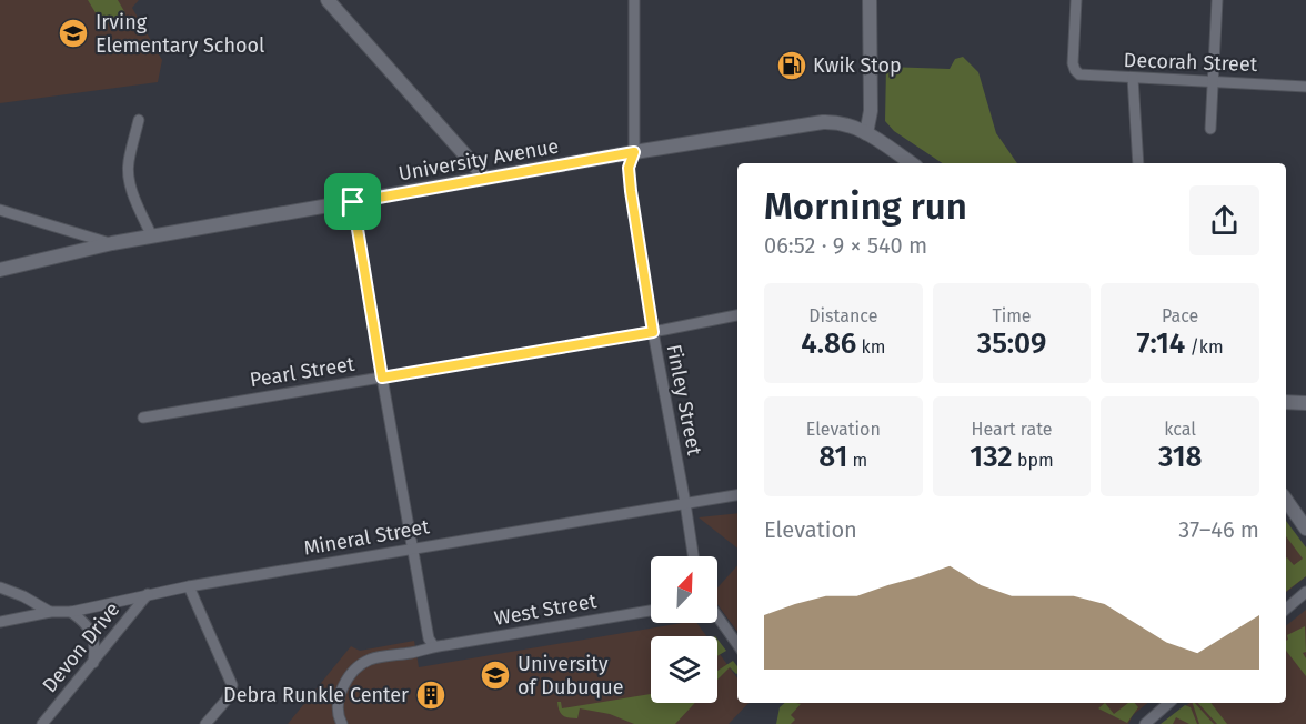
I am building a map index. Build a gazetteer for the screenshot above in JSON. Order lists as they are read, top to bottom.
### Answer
{
  "streets": {
    "main road": ["University Avenue"],
    "street": [
      "Decorah Street",
      "Pearl Street",
      "Finley Street",
      "Mineral Street",
      "West Street",
      "Devon Drive"
    ]
  },
  "crossings": [
    ["University Avenue", "Finley Street"],
    ["Pearl Street", "Finley Street"],
    ["Finley Street", "Mineral Street"],
    ["Mineral Street", "Devon Drive"]
  ],
  "places": {
    "school or university": ["Irving Elementary School", "University of Dubuque"],
    "fuel station": ["Kwik Stop"],
    "building": ["Debra Runkle Center"]
  },
  "north": "top right",
  "page": {
    "heading": ["Morning run", "06:52 · 9 × 540 m"],
    "stats": [
      ["Distance", "4.86 km"],
      ["Time", "35:09"],
      ["Pace", "7:14 /km"],
      ["Elevation", "81 m"],
      ["Heart rate", "132 bpm"],
      ["kcal", "318"]
    ],
    "chart": ["Elevation", "37–46 m"]
  }
}
